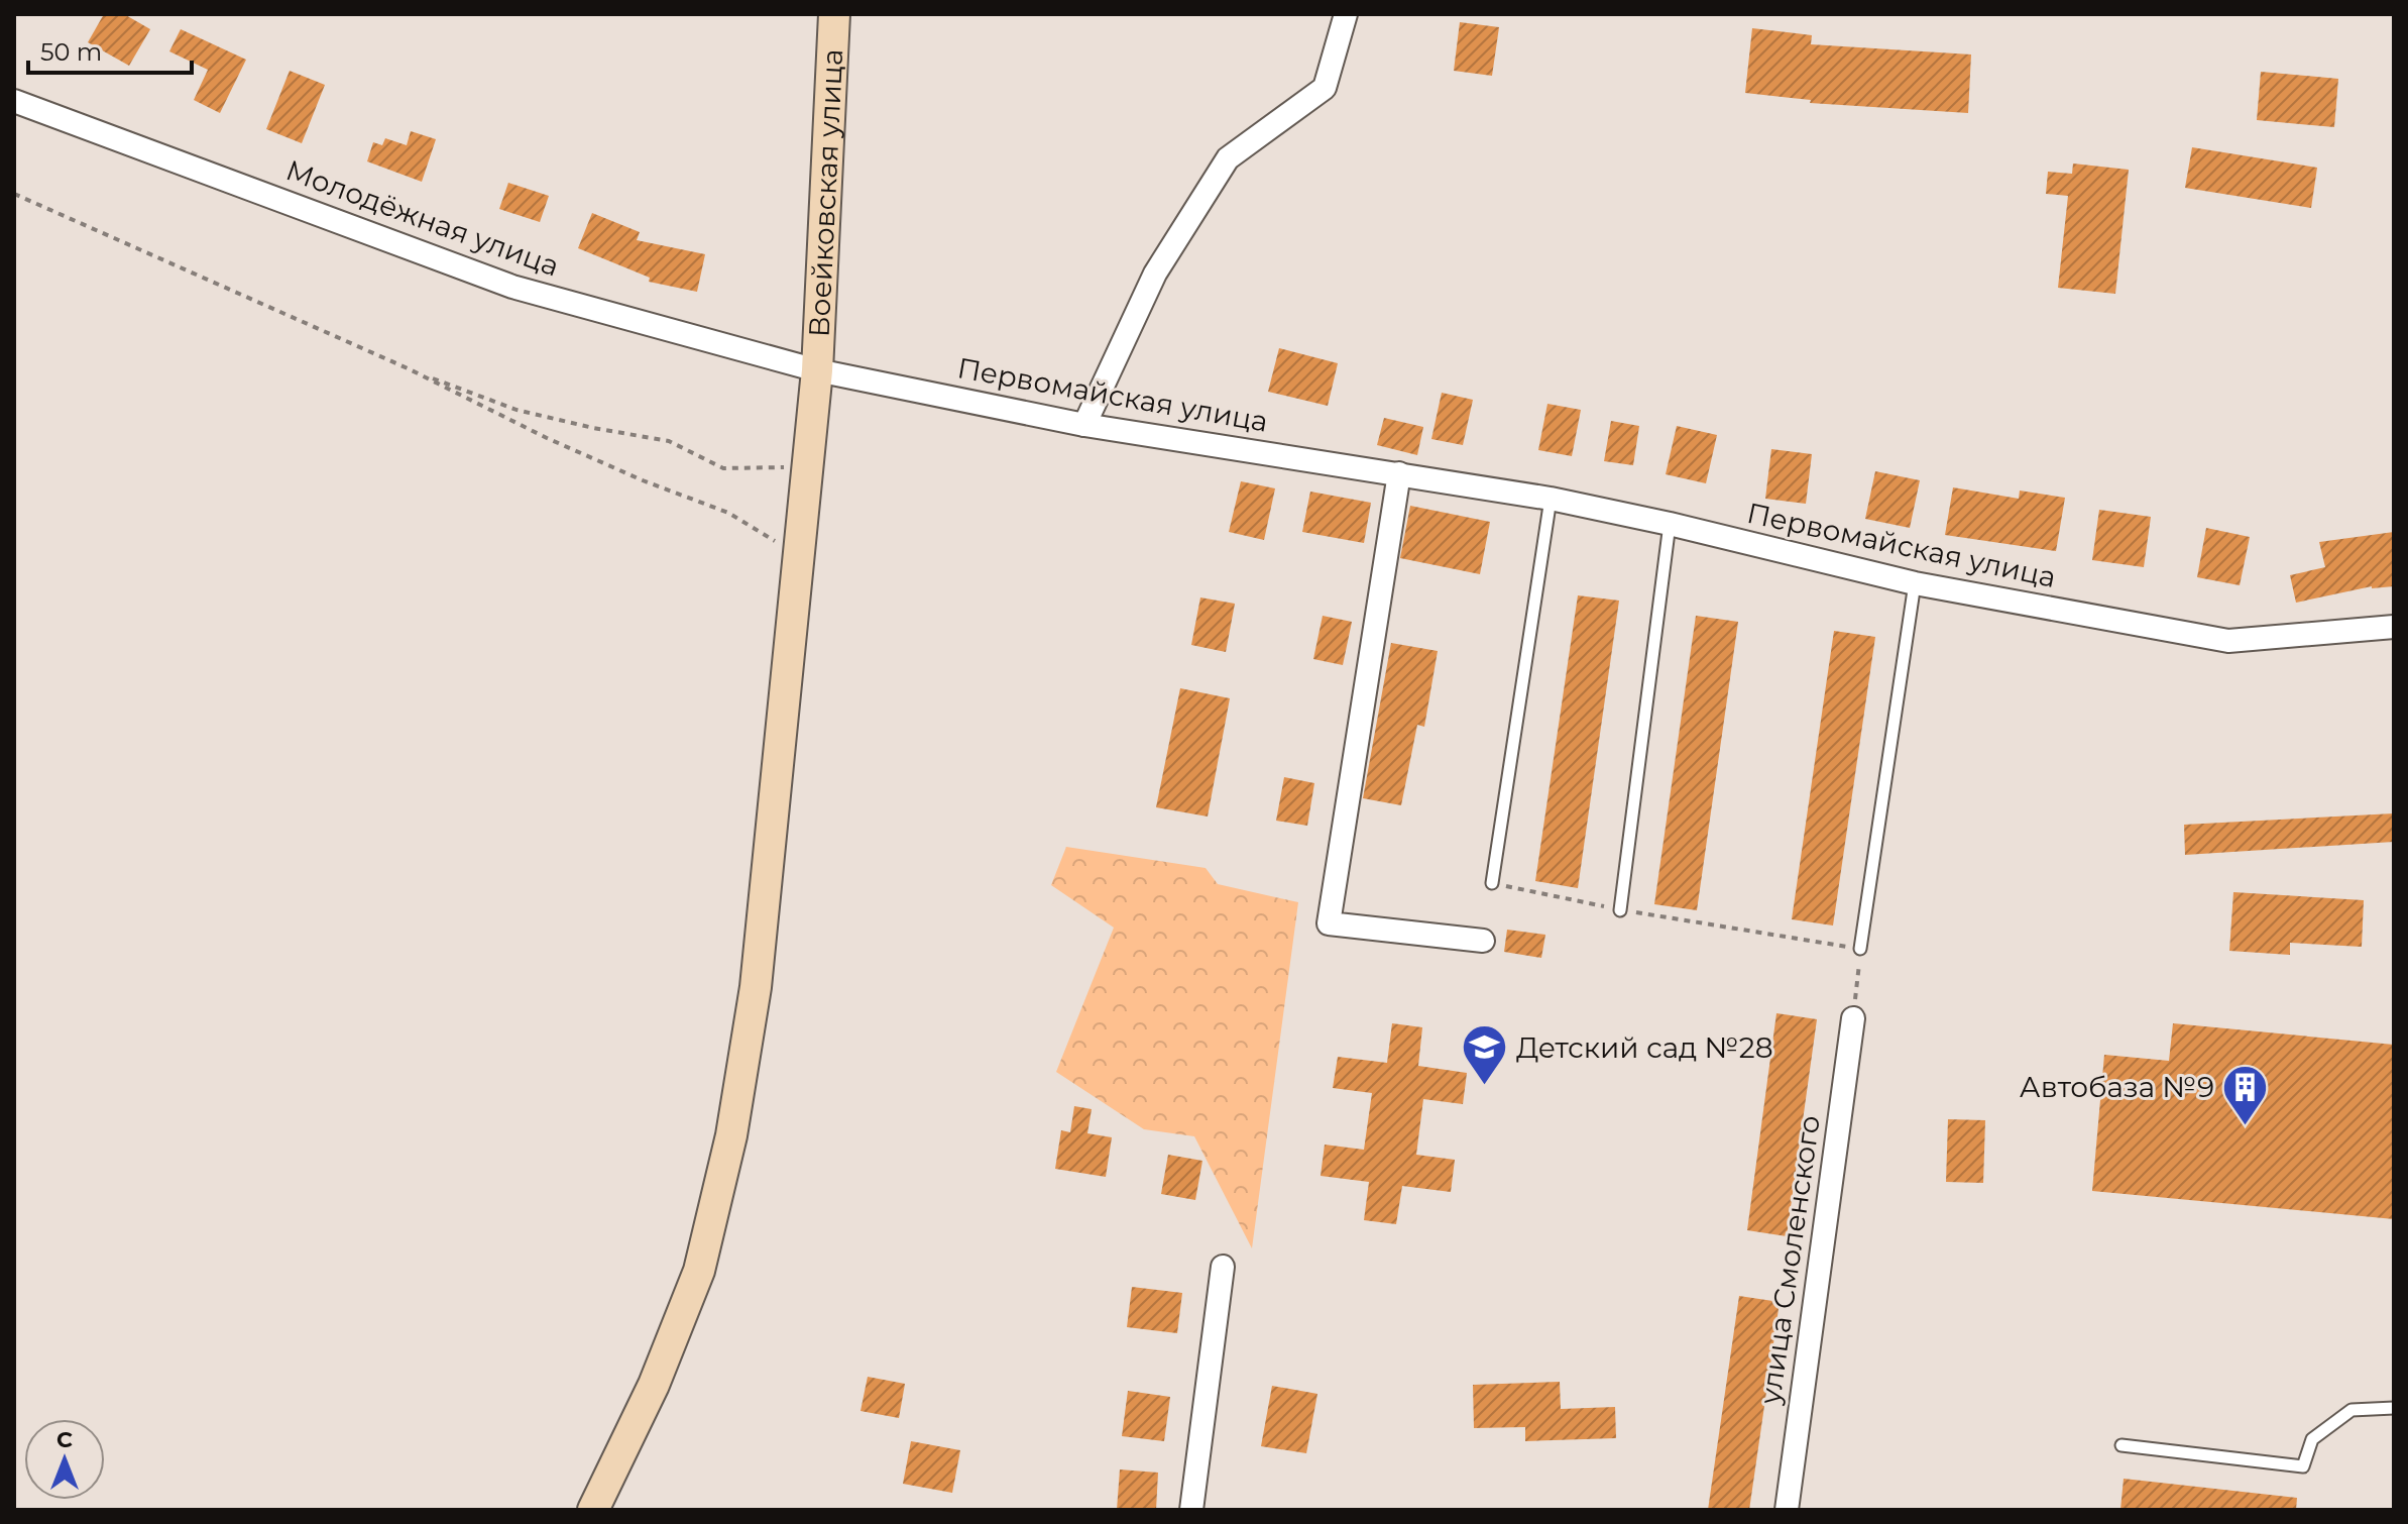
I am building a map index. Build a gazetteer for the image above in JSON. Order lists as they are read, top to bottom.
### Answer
{
  "streets": {
    "main road": ["Воейковская улица"],
    "street": ["Молодёжная улица", "Первомайская улица", "улица Смоленского"]
  },
  "crossings": [
    ["Воейковская улица", "Молодёжная улица"],
    ["Воейковская улица", "Первомайская улица"],
    ["Молодёжная улица", "Первомайская улица"]
  ],
  "places": {
    "school or university": ["Детский сад №28"],
    "building": ["Автобаза №9"]
  },
  "scale_bar": "50 m",
  "north": "top"
}
